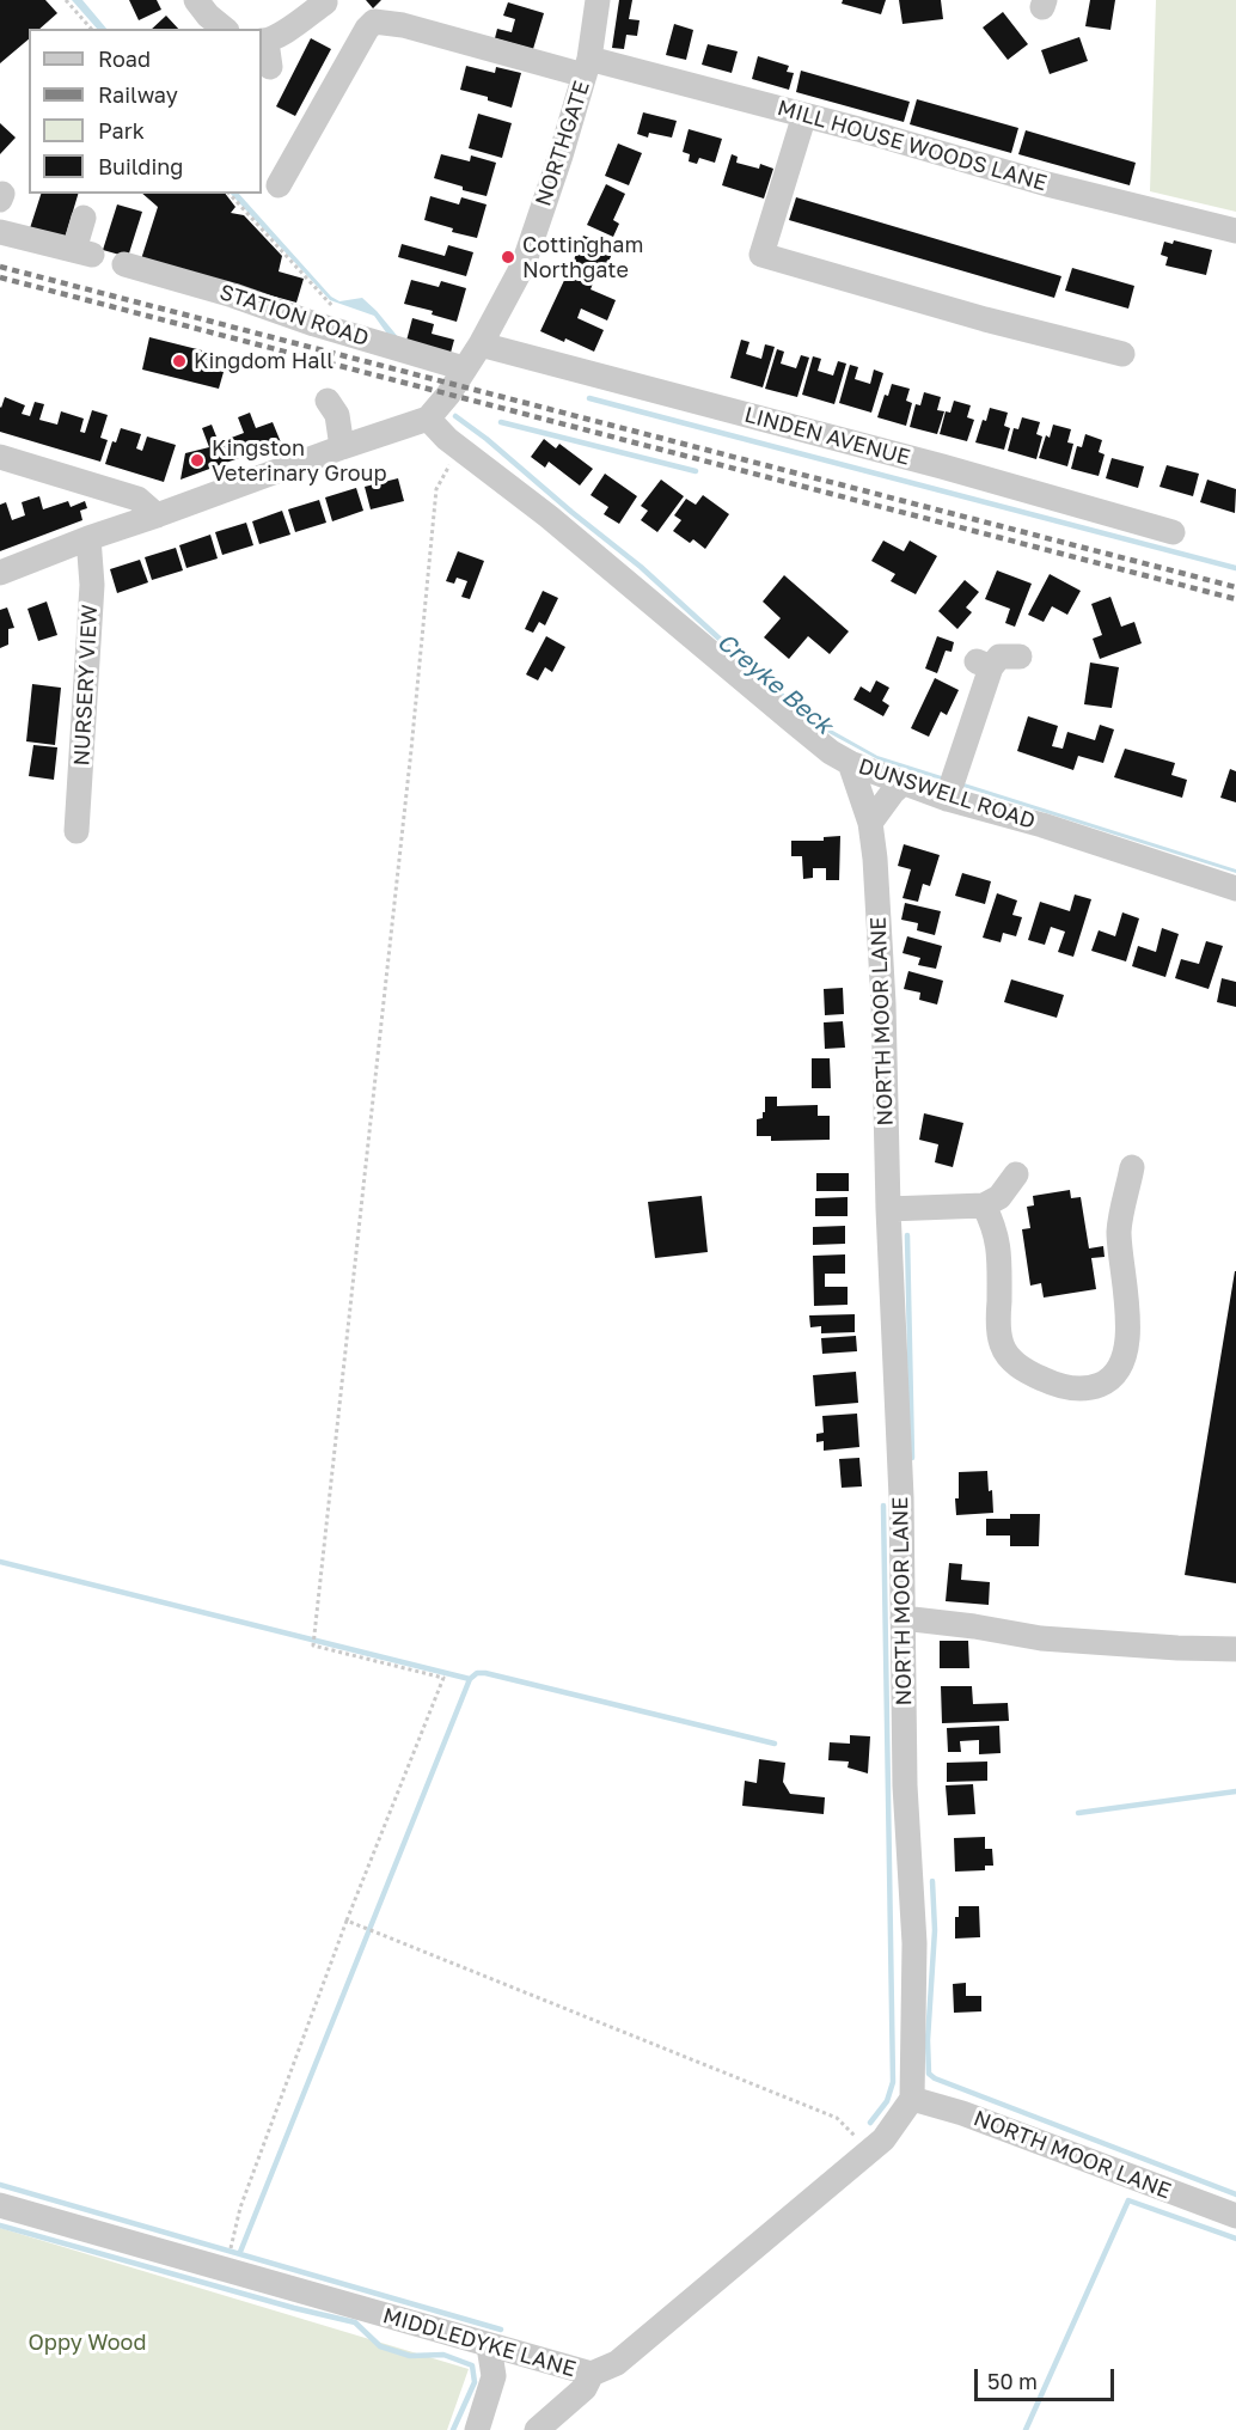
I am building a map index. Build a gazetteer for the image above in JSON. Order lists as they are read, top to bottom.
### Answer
{
  "streets": {
    "street": [
      "NORTHGATE",
      "MILL HOUSE WOODS LANE",
      "STATION ROAD",
      "LINDEN AVENUE",
      "NURSERY VIEW",
      "DUNSWELL ROAD",
      "NORTH MOOR LANE",
      "MIDDLEDYKE LANE"
    ]
  },
  "crossings": [
    ["NORTHGATE", "MILL HOUSE WOODS LANE"],
    ["NORTHGATE", "STATION ROAD"],
    ["NORTHGATE", "LINDEN AVENUE"],
    ["NORTHGATE", "DUNSWELL ROAD"],
    ["DUNSWELL ROAD", "NORTH MOOR LANE"],
    ["NORTH MOOR LANE", "MIDDLEDYKE LANE"]
  ],
  "water": ["Creyke Beck"],
  "parks": ["Oppy Wood"],
  "places": ["Cottingham Northgate", "Kingdom Hall", "Kingston Veterinary Group"],
  "legend": [
    "Road",
    "Railway",
    "Park",
    "Building"
  ],
  "scale_bar": "50 m"
}
